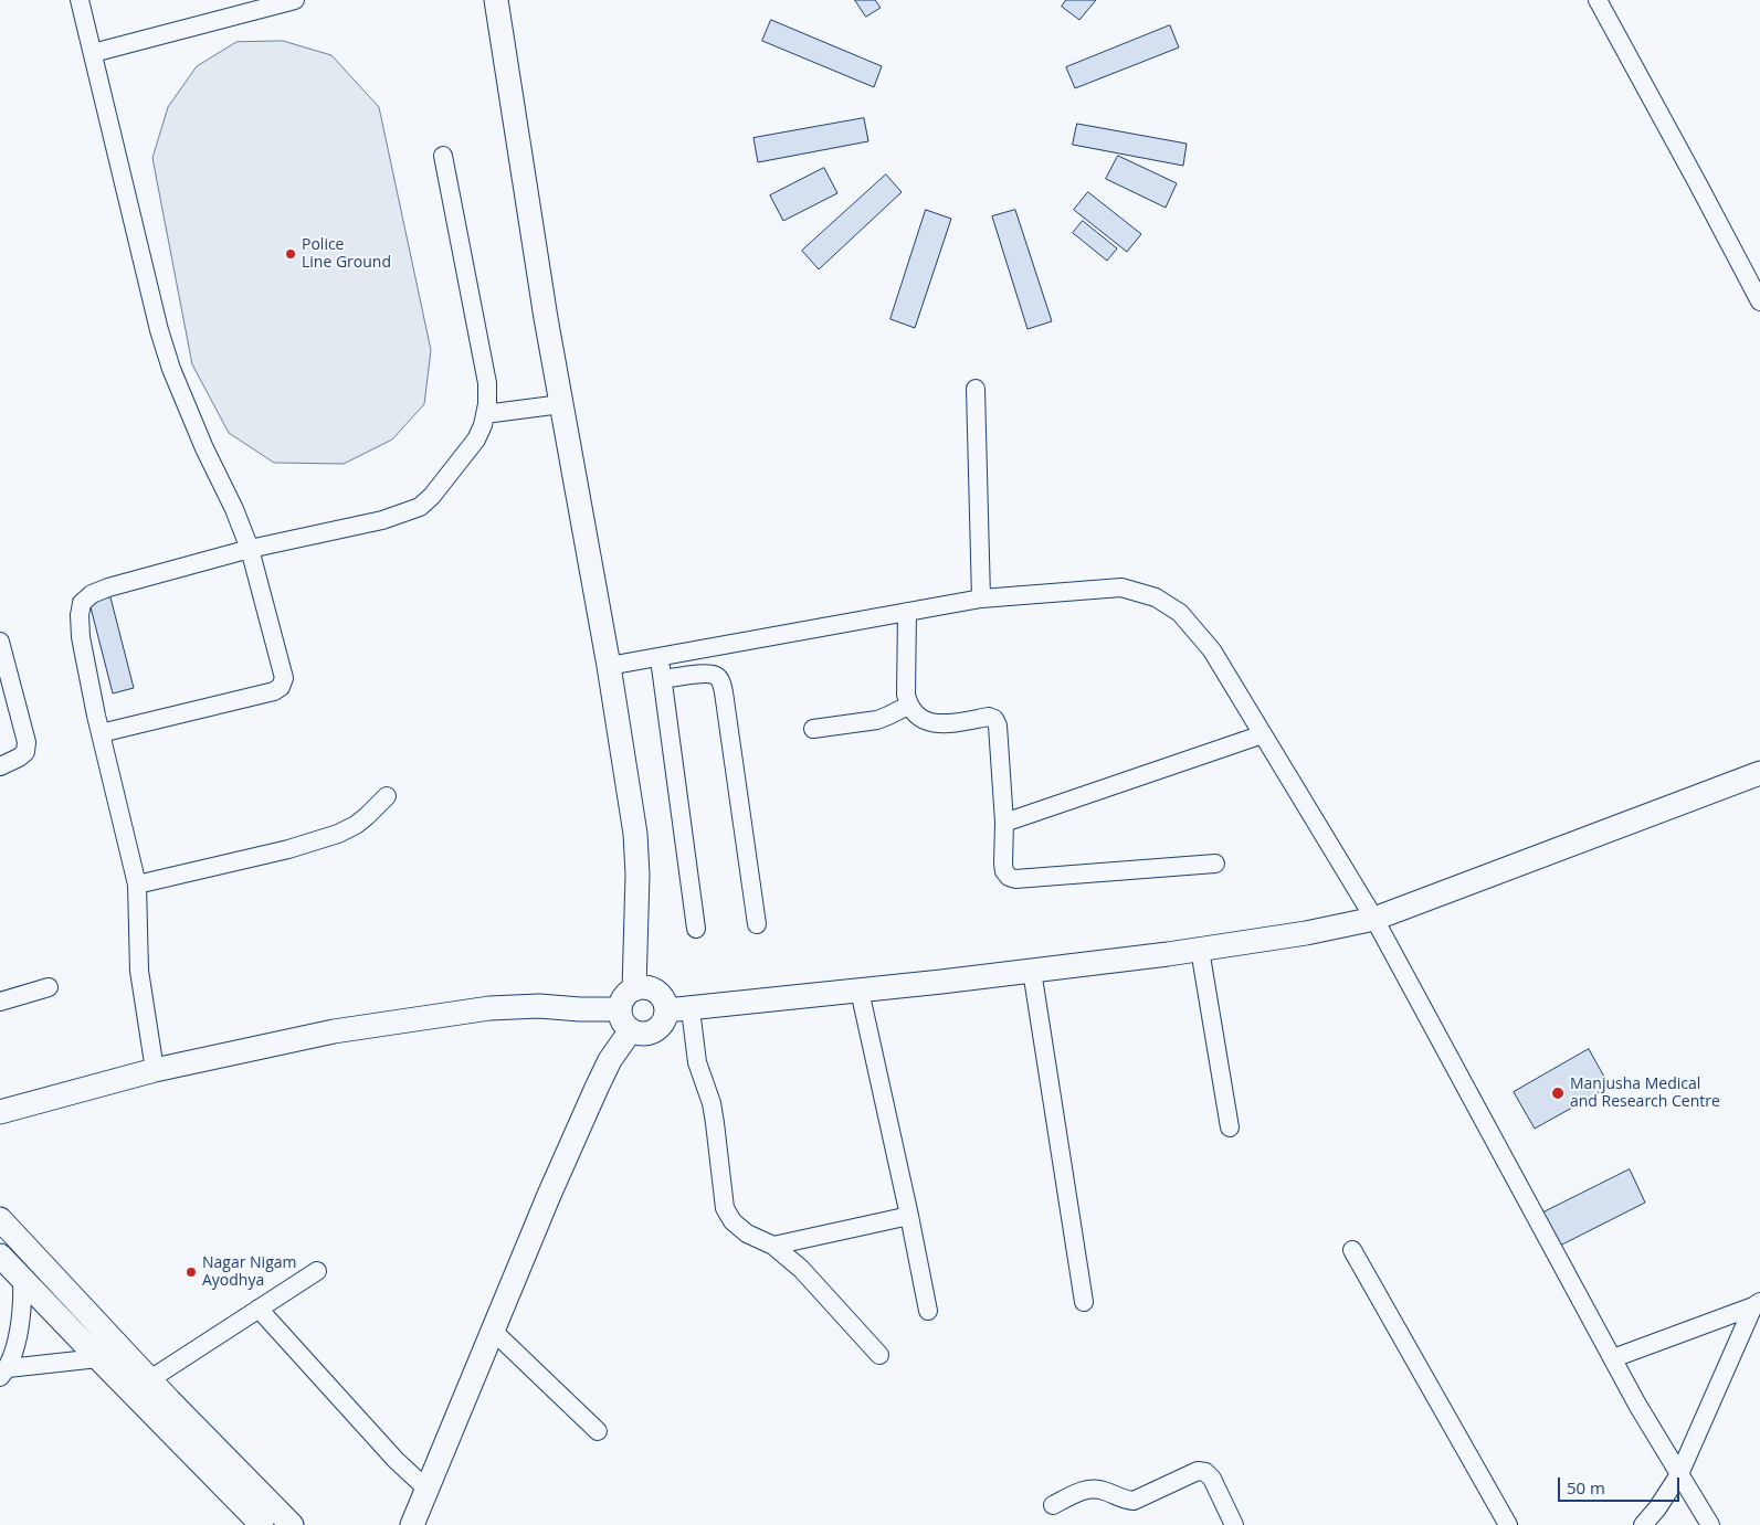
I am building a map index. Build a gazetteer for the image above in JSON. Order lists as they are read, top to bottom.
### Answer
{
  "places": ["Police Line Ground", "Manjusha Medical and Research Centre", "Nagar Nigam Ayodhya"],
  "scale_bar": "50 m"
}
